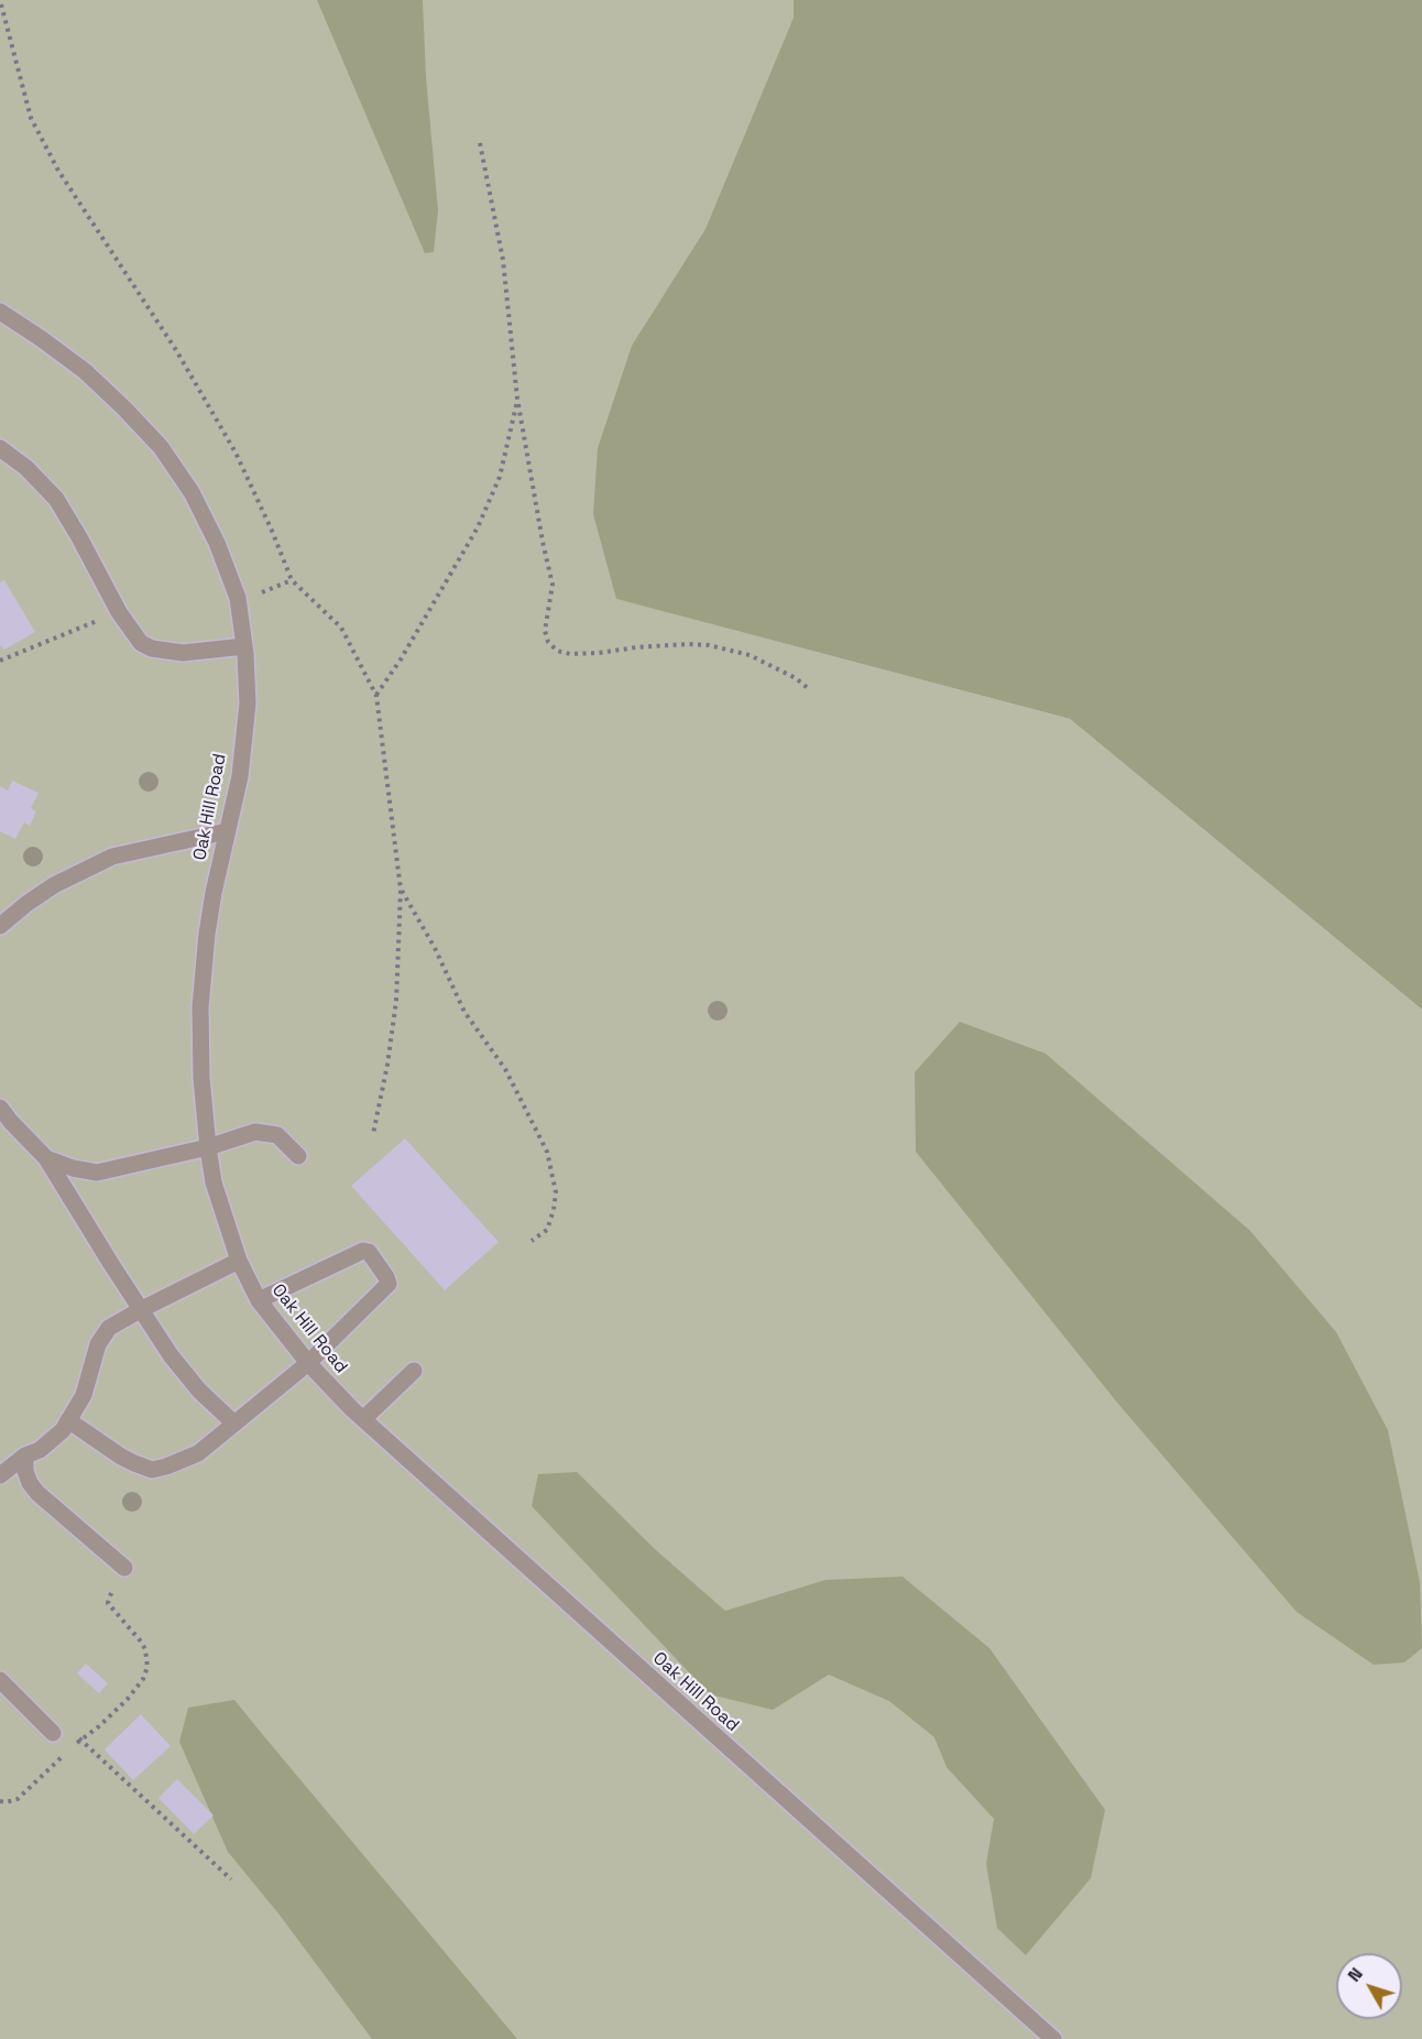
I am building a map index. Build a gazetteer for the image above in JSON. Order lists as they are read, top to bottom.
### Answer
{
  "streets": {
    "street": ["Oak Hill Road"]
  },
  "north": "top left"
}
